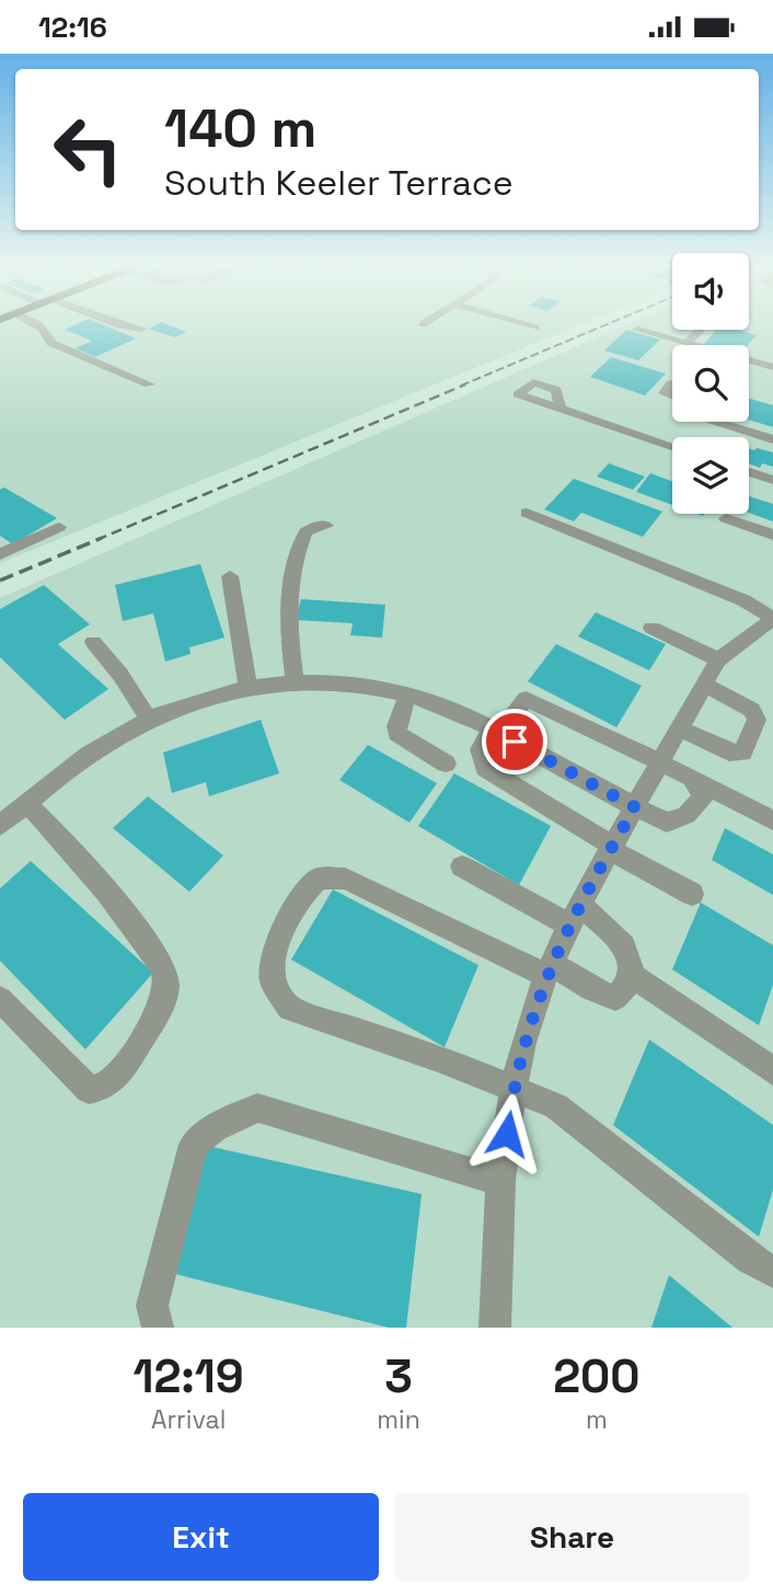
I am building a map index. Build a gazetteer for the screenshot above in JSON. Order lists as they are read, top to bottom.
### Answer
{
  "page": {
    "status": "12:16",
    "turn": ["140 m", "South Keeler Terrace"],
    "eta": [
      "12:19",
      "Arrival",
      "3",
      "min",
      "200",
      "m"
    ],
    "buttons": ["Exit", "Share"]
  }
}
